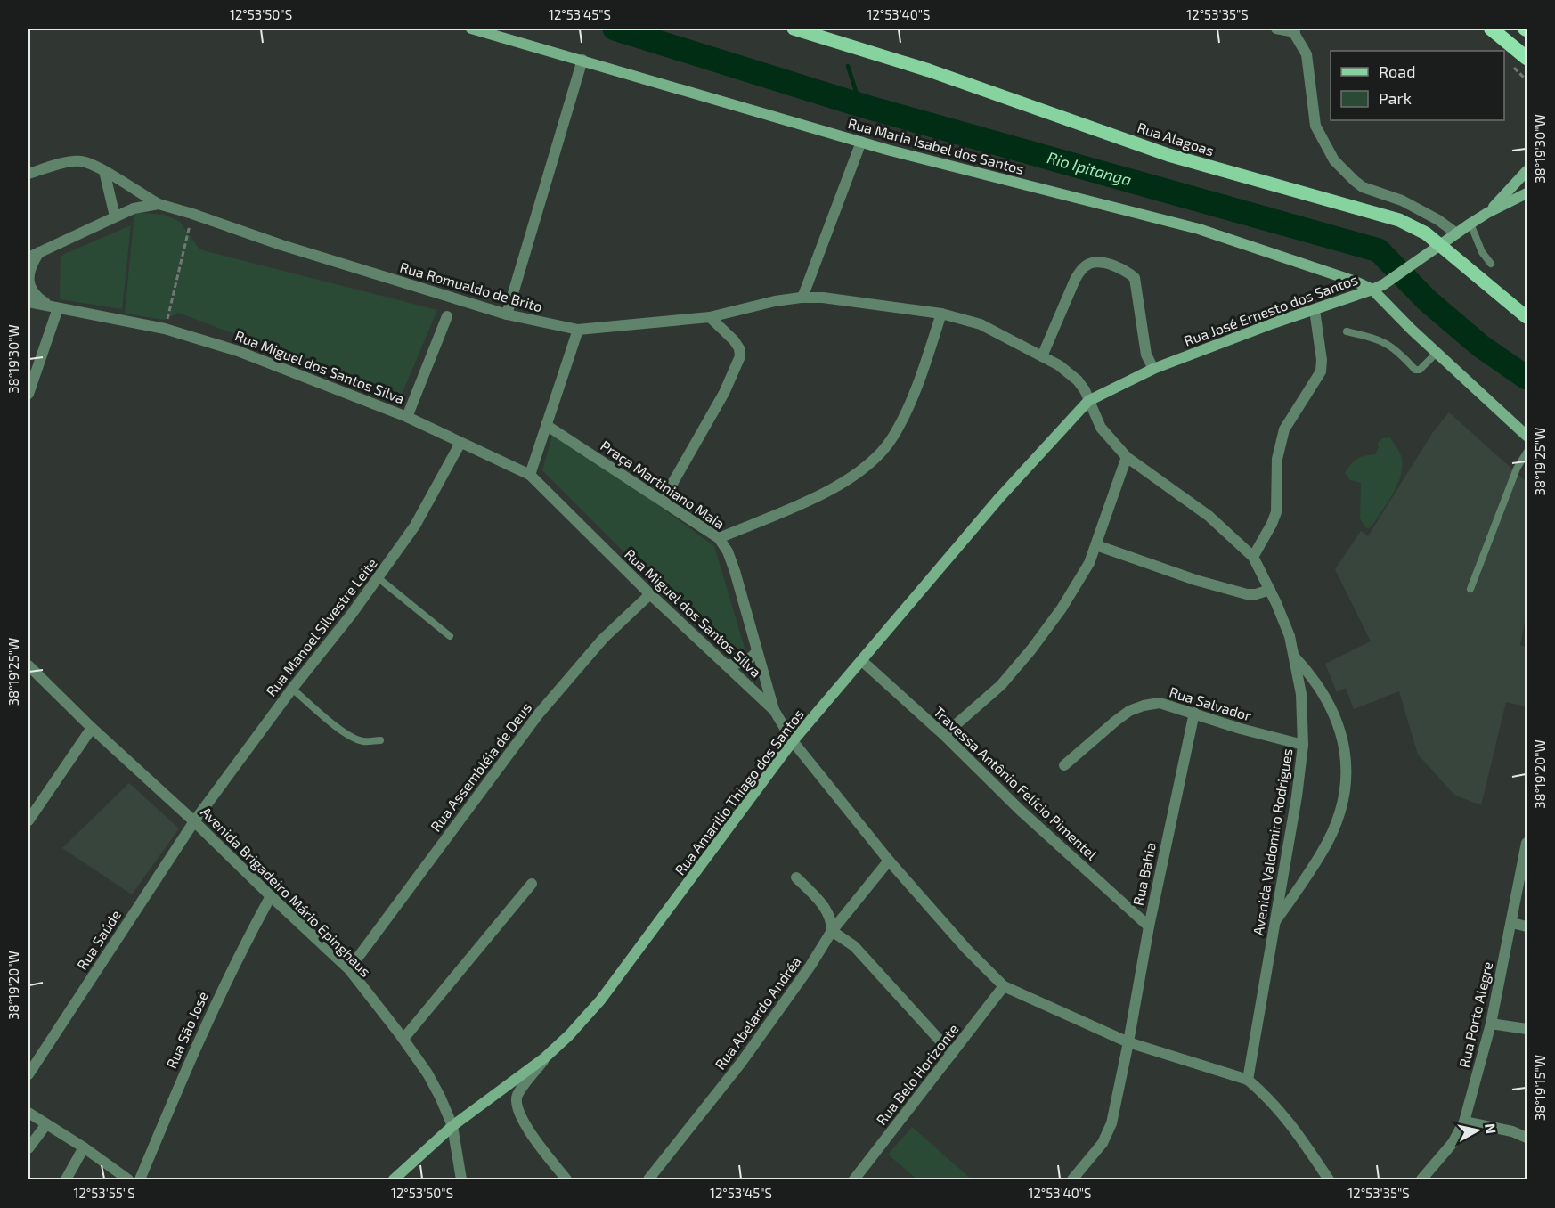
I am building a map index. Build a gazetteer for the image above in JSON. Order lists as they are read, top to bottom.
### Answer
{
  "streets": {
    "main road": [
      "Rua Alagoas",
      "Rua Maria Isabel dos Santos",
      "Rua José Ernesto dos Santos",
      "Rua Amarilio Thiago dos Santos"
    ],
    "street": [
      "Rua Romualdo de Brito",
      "Rua Miguel dos Santos Silva",
      "Praça Martiniano Maia",
      "Rua Manoel Silvestre Leite",
      "Rua Salvador",
      "Rua Assembléia de Deus",
      "Travessa Antônio Felício Pimentel",
      "Avenida Valdomiro Rodrigues",
      "Rua Bahia",
      "Avenida Brigadeiro Mário Epinghaus",
      "Rua Saúde",
      "Rua Abelardo Andréa",
      "Rua Porto Alegre",
      "Rua São José",
      "Rua Belo Horizonte"
    ]
  },
  "crossings": [
    ["Rua Alagoas", "Rua José Ernesto dos Santos"],
    ["Rua Maria Isabel dos Santos", "Rua José Ernesto dos Santos"],
    ["Rua Romualdo de Brito", "Rua José Ernesto dos Santos"],
    ["Rua Romualdo de Brito", "Rua Amarilio Thiago dos Santos"],
    ["Rua Romualdo de Brito", "Avenida Valdomiro Rodrigues"],
    ["Rua José Ernesto dos Santos", "Rua Amarilio Thiago dos Santos"],
    ["Rua José Ernesto dos Santos", "Avenida Valdomiro Rodrigues"],
    ["Rua Miguel dos Santos Silva", "Praça Martiniano Maia"],
    ["Rua Miguel dos Santos Silva", "Rua Manoel Silvestre Leite"],
    ["Rua Miguel dos Santos Silva", "Rua Assembléia de Deus"],
    ["Rua Miguel dos Santos Silva", "Rua Amarilio Thiago dos Santos"],
    ["Rua Miguel dos Santos Silva", "Avenida Valdomiro Rodrigues"],
    ["Rua Miguel dos Santos Silva", "Rua Bahia"],
    ["Rua Miguel dos Santos Silva", "Rua Abelardo Andréa"],
    ["Rua Miguel dos Santos Silva", "Rua Belo Horizonte"],
    ["Rua Manoel Silvestre Leite", "Avenida Brigadeiro Mário Epinghaus"],
    ["Rua Manoel Silvestre Leite", "Rua Saúde"],
    ["Rua Salvador", "Avenida Valdomiro Rodrigues"],
    ["Rua Salvador", "Rua Bahia"],
    ["Rua Assembléia de Deus", "Avenida Brigadeiro Mário Epinghaus"],
    ["Travessa Antônio Felício Pimentel", "Rua Amarilio Thiago dos Santos"],
    ["Travessa Antônio Felício Pimentel", "Rua Bahia"],
    ["Rua Amarilio Thiago dos Santos", "Avenida Valdomiro Rodrigues"],
    ["Rua Amarilio Thiago dos Santos", "Avenida Brigadeiro Mário Epinghaus"],
    ["Avenida Brigadeiro Mário Epinghaus", "Rua Saúde"],
    ["Avenida Brigadeiro Mário Epinghaus", "Rua São José"]
  ],
  "water": ["Rio Ipitanga"],
  "legend": ["Road", "Park"],
  "north": "right",
  "coordinates": [
    "12°53'50\"S",
    "12°53'45\"S",
    "12°53'40\"S",
    "12°53'35\"S",
    "38°19'30\"W",
    "38°19'25\"W",
    "38°19'20\"W",
    "38°19'15\"W",
    "12°53'55\"S"
  ]
}
